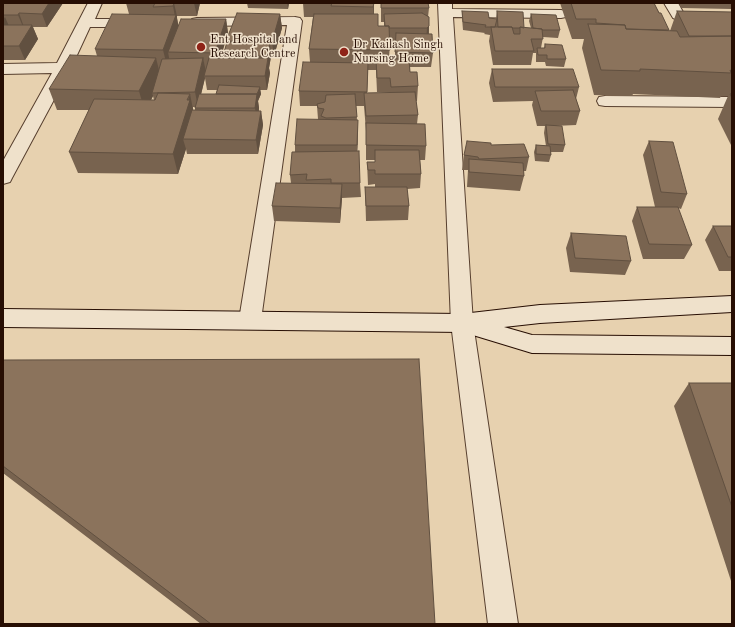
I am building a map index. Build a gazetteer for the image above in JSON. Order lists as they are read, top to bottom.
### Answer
{
  "places": ["Ent Hospital and Research Centre", "Dr Kailash Singh Nursing Home"]
}
